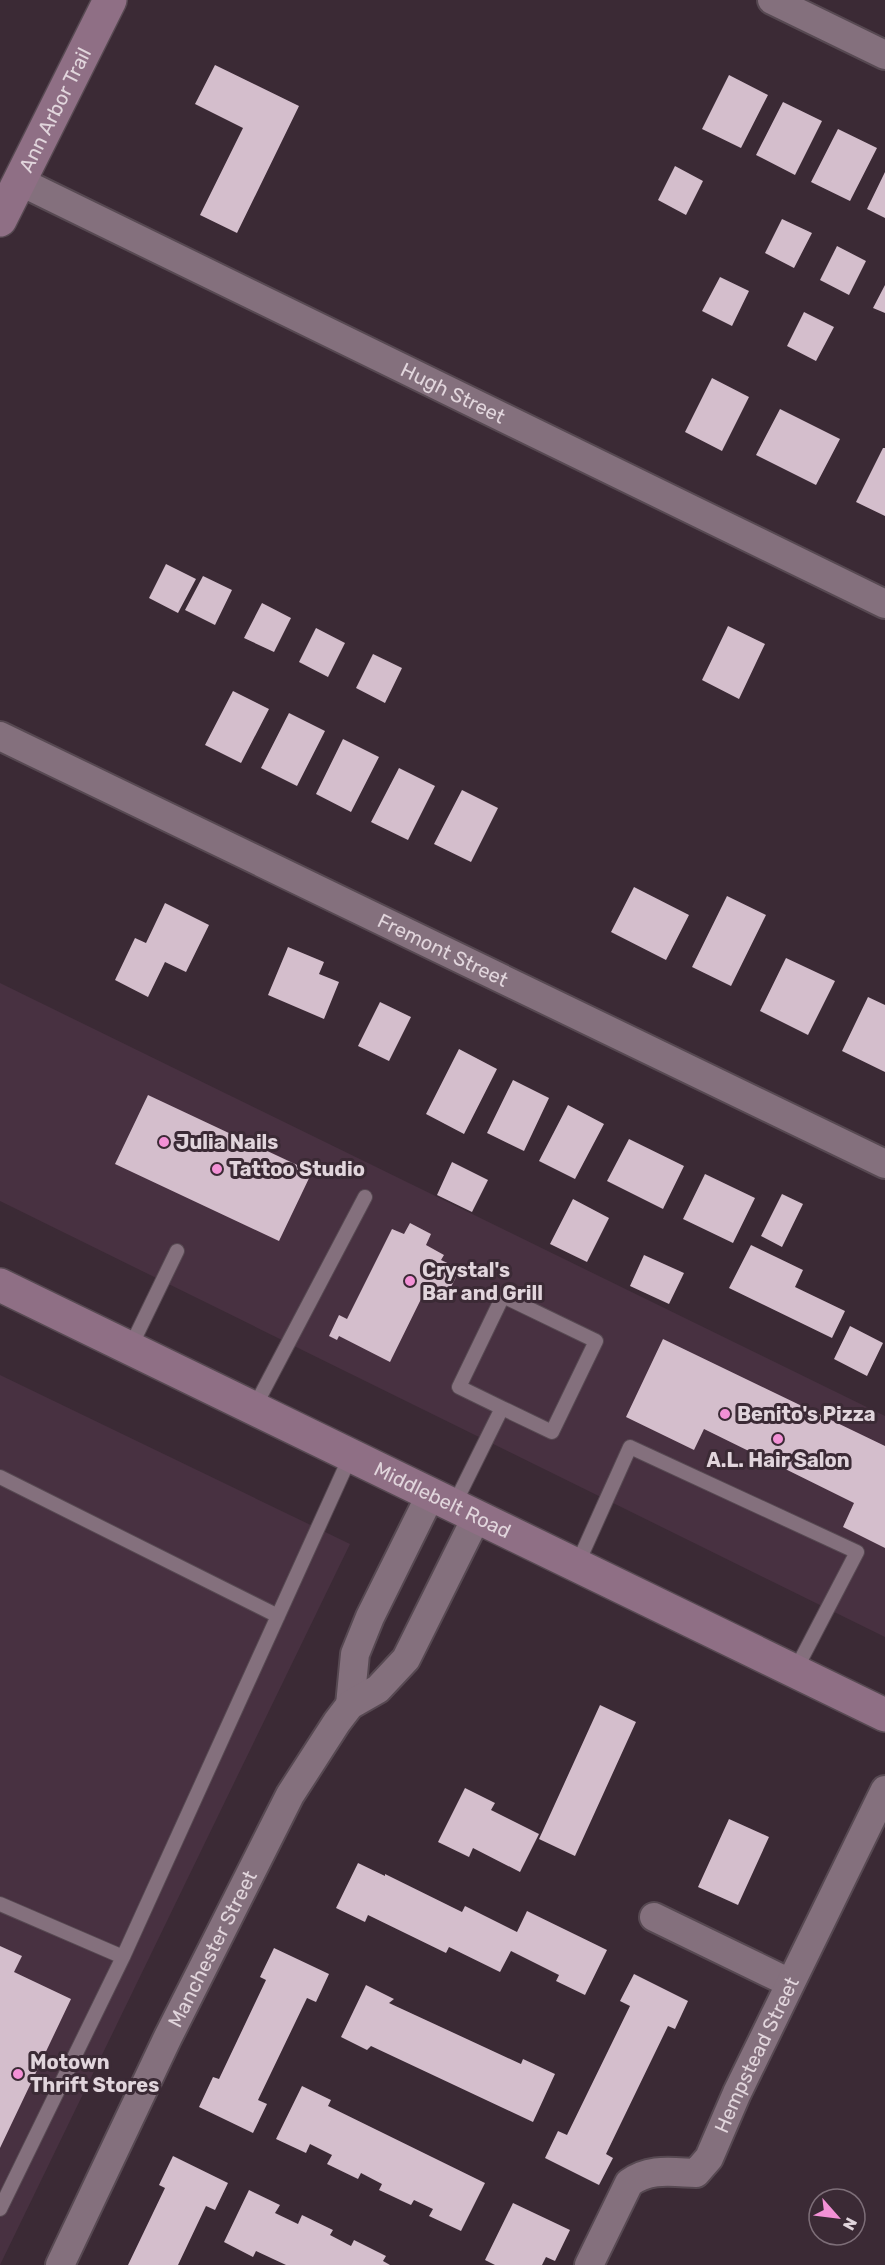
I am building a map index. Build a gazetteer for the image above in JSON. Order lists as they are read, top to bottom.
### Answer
{
  "streets": {
    "main road": ["Ann Arbor Trail", "Middlebelt Road"],
    "street": [
      "Hugh Street",
      "Fremont Street",
      "Manchester Street",
      "Hempstead Street"
    ]
  },
  "crossings": [
    ["Ann Arbor Trail", "Hugh Street"],
    ["Middlebelt Road", "Manchester Street"]
  ],
  "places": [
    "Julia Nails",
    "Tattoo Studio",
    "Crystal's Bar and Grill",
    "Benito's Pizza",
    "A.L. Hair Salon",
    "Motown Thrift Stores"
  ],
  "north": "bottom right"
}
